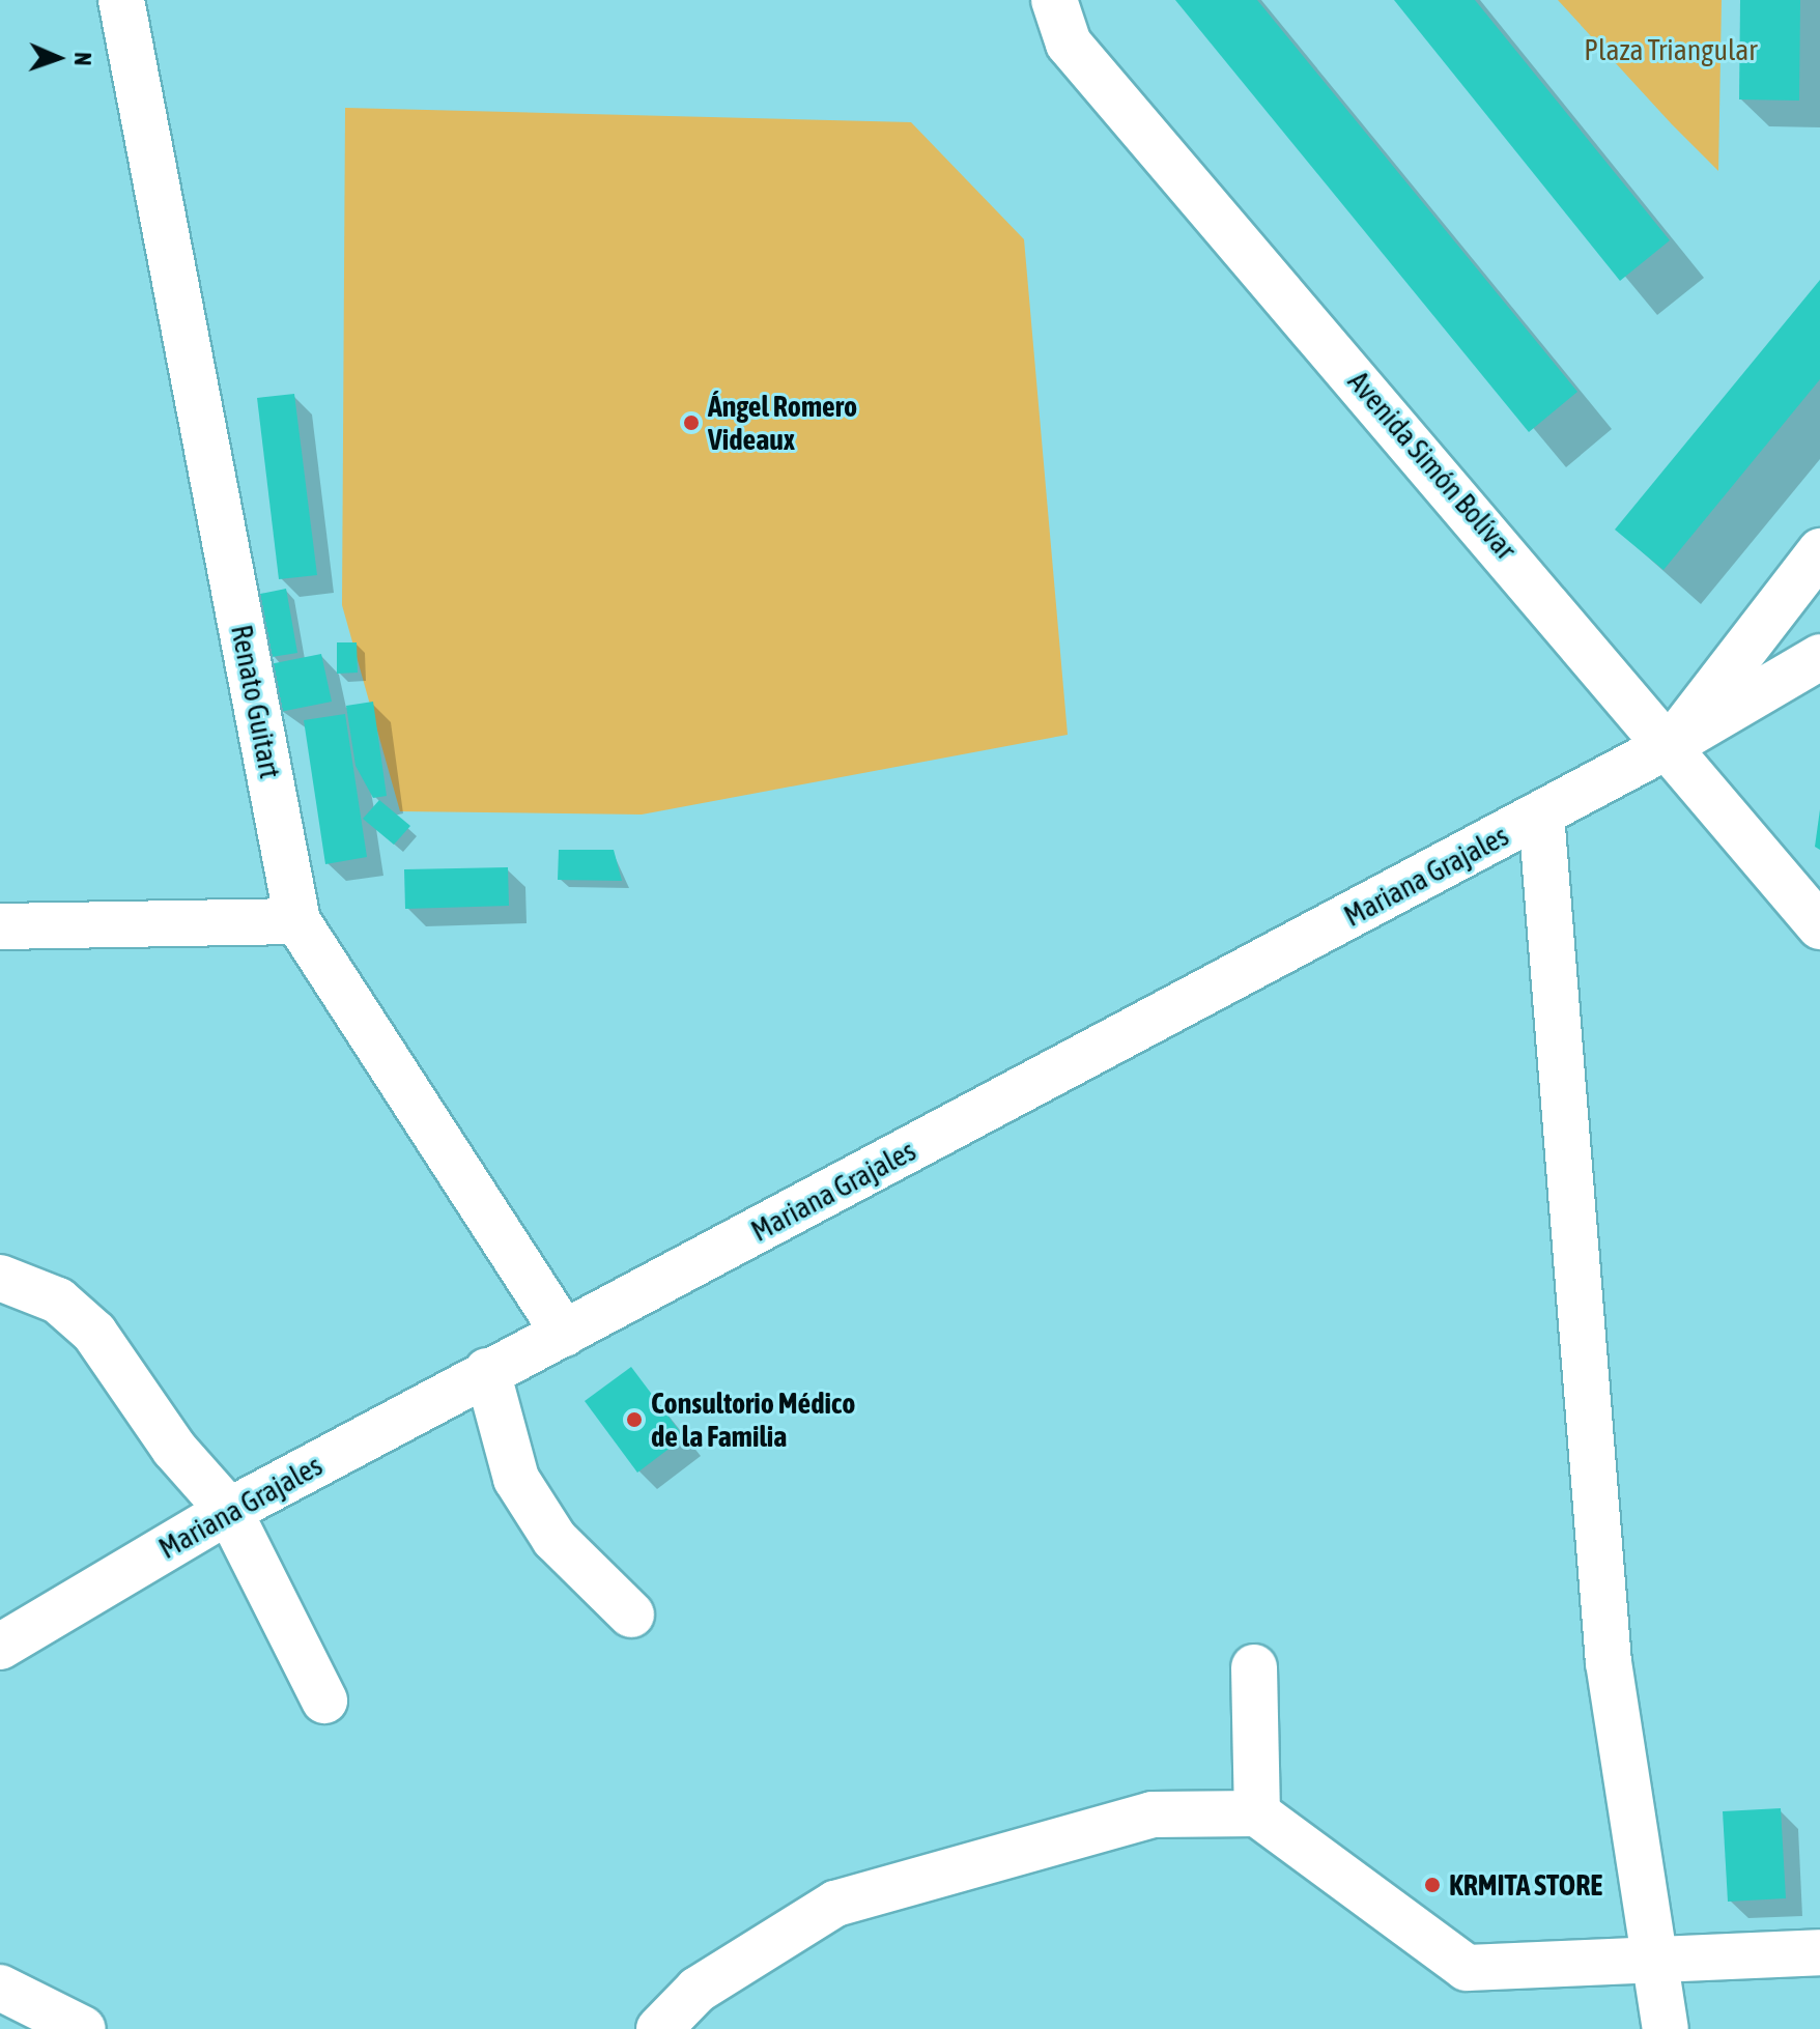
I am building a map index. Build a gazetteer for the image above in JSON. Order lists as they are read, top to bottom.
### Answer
{
  "streets": {
    "street": ["Avenida Simón Bolívar", "Renato Guitart", "Mariana Grajales"]
  },
  "crossings": [
    ["Avenida Simón Bolívar", "Mariana Grajales"],
    ["Renato Guitart", "Mariana Grajales"]
  ],
  "parks": ["Plaza Triangular"],
  "places": ["Ángel Romero Videaux", "Consultorio Médico de la Familia", "KRMITA STORE"],
  "north": "right"
}
